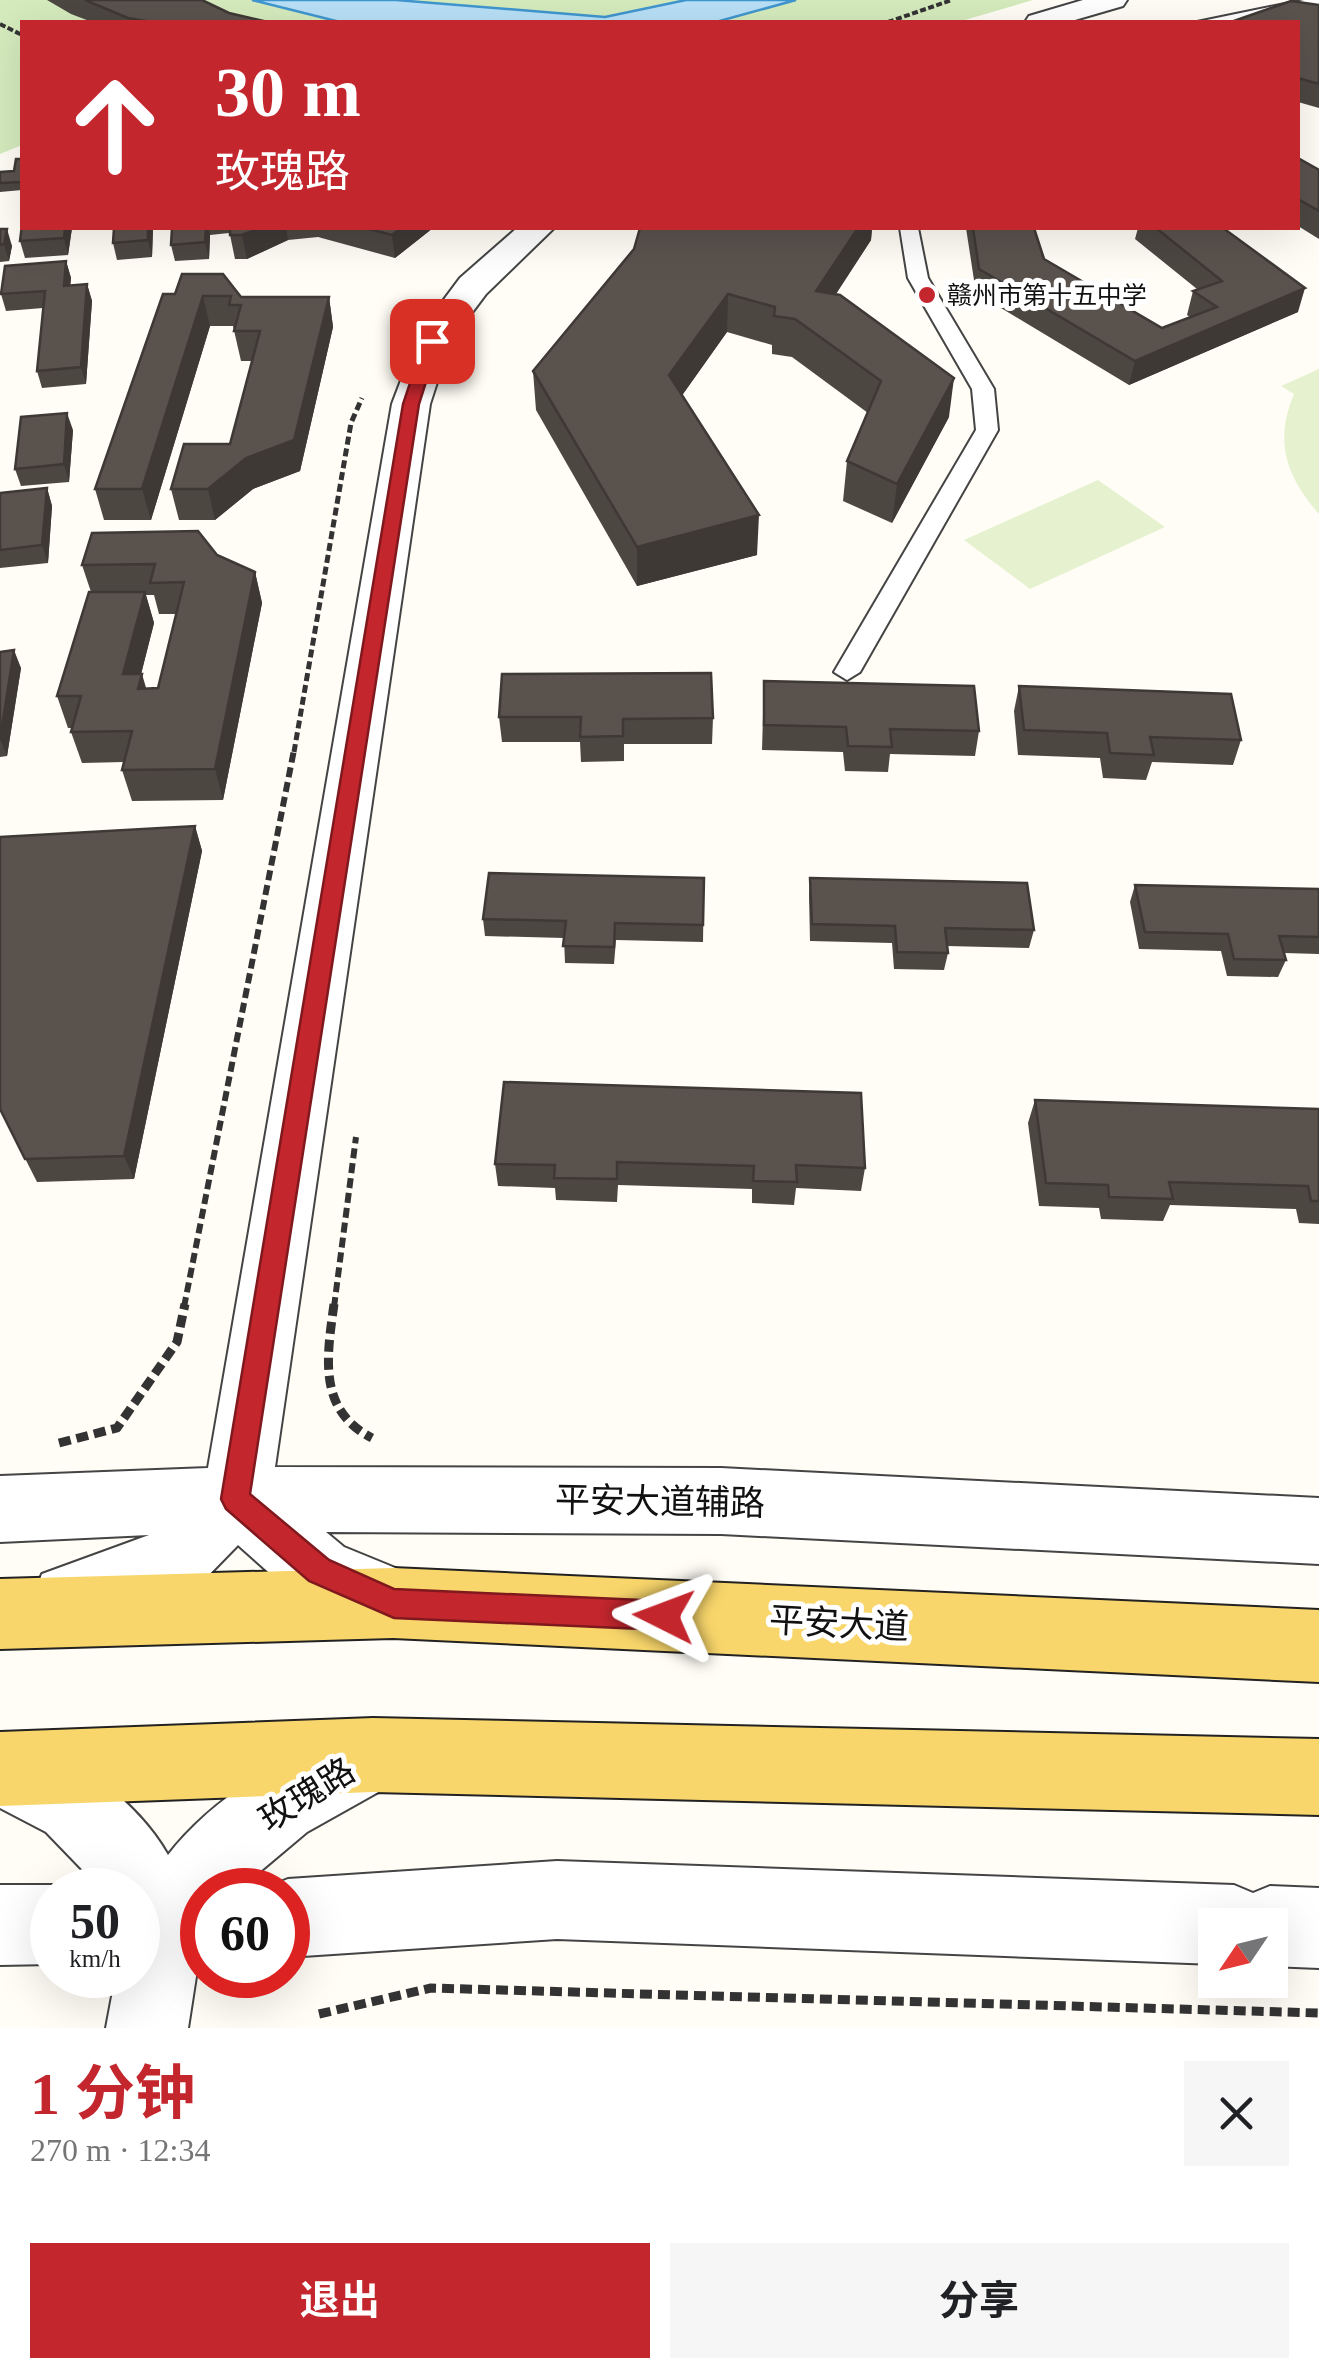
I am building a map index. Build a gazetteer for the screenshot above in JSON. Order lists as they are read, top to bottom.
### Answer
{
  "streets": {
    "main road": ["平安大道"],
    "street": ["平安大道辅路", "玫瑰路"]
  },
  "places": ["赣州市第十五中学"],
  "north": "bottom left",
  "page": {
    "turn": ["30 m", "玫瑰路"],
    "speed": "50 km/h",
    "limit": "60",
    "heading": ["1 分钟", "270 m · 12:34"],
    "buttons": ["退出", "分享"]
  }
}
